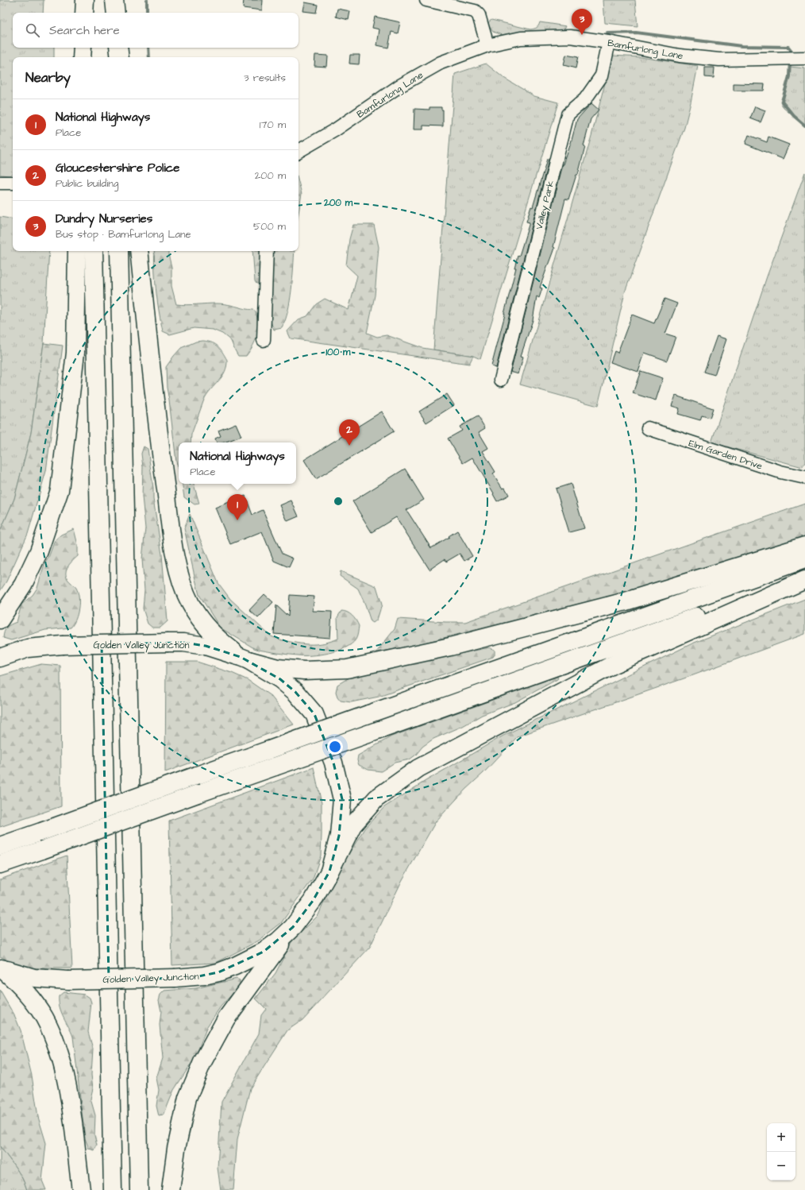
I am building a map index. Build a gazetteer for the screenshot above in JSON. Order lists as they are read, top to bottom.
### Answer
{
  "streets": {
    "highway": ["Golden Valley Junction"],
    "street": ["Bamfurlong Lane", "Valley Park", "Elm Garden Drive"]
  },
  "crossings": [
    ["Bamfurlong Lane", "Valley Park"]
  ],
  "page": {
    "pins": ["3", "2", "1"],
    "search": "Search here",
    "heading": ["Nearby", "3 results"],
    "list": [
      {
        "mark": "1",
        "name": "National Highways",
        "note": "Place",
        "value": "170 m"
      },
      {
        "mark": "2",
        "name": "Gloucestershire Police",
        "note": "Public building",
        "value": "200 m"
      },
      {
        "mark": "3",
        "name": "Dundry Nurseries",
        "note": "Bus stop · Bamfurlong Lane",
        "value": "500 m"
      }
    ],
    "popup": ["National Highways", "Place"],
    "map_buttons": ["+", "−"]
  },
  "rings": ["200 m", "100 m"]
}
